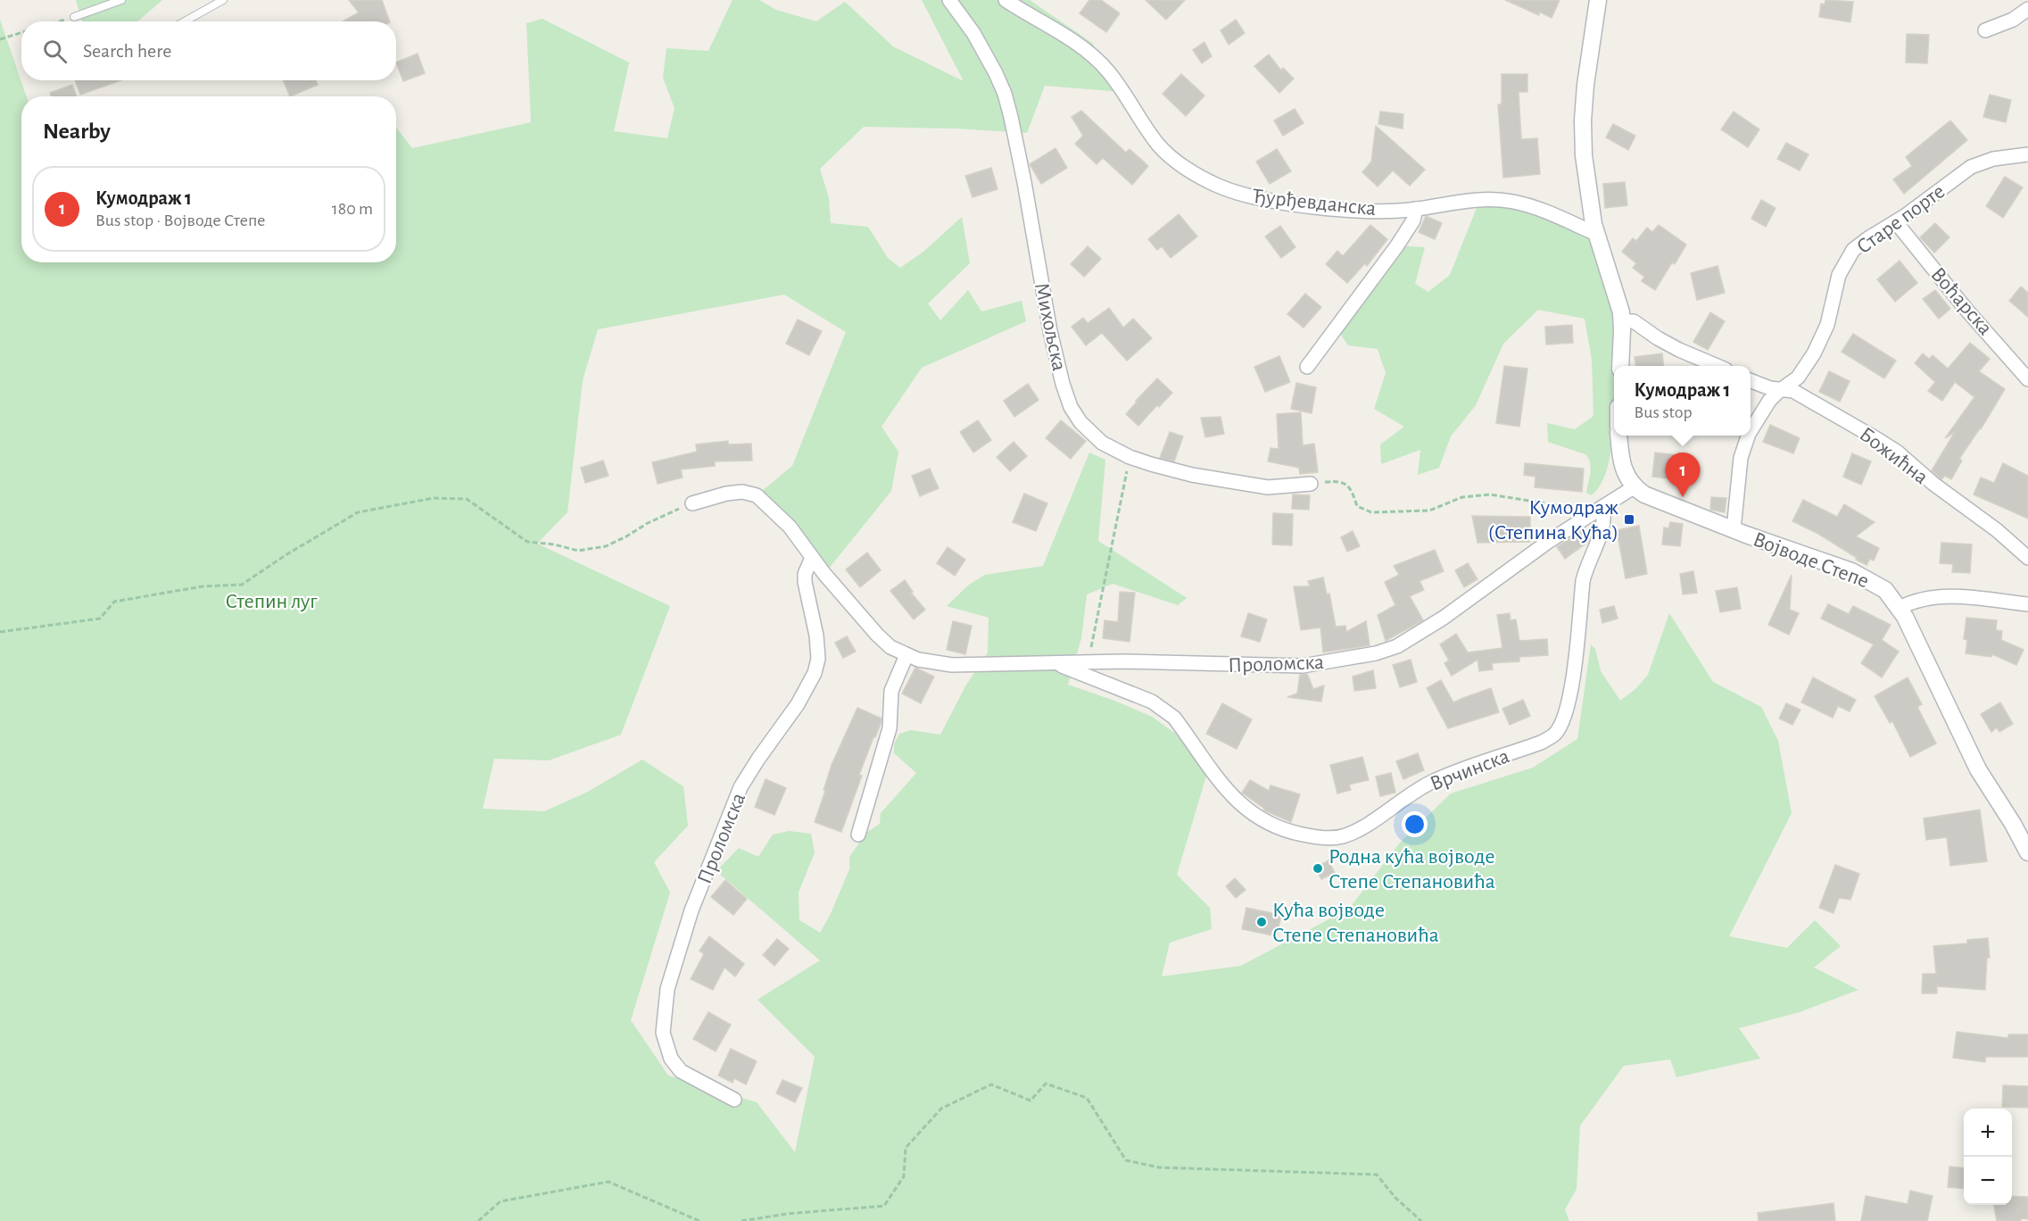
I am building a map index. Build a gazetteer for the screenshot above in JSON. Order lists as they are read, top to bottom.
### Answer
{
  "streets": {
    "street": [
      "Ђурђевданска",
      "Старе порте",
      "Воћарска",
      "Михољска",
      "Божићна",
      "Војводе Степе",
      "Проломска",
      "Врчинска"
    ]
  },
  "crossings": [
    ["Старе порте", "Воћарска"],
    ["Старе порте", "Божићна"],
    ["Старе порте", "Војводе Степе"],
    ["Проломска", "Врчинска"]
  ],
  "parks": ["Степин луг"],
  "places": {
    "transit": ["Кумодраж (Степина Кућа)"],
    "other": ["Родна кућа војводе Степе Степановића", "Кућа војводе Степе Степановића"]
  },
  "page": {
    "search": "Search here",
    "heading": "Nearby",
    "list": [
      {
        "mark": "1",
        "name": "Кумодраж 1",
        "note": "Bus stop · Војводе Степе",
        "value": "180 m"
      }
    ],
    "popup": ["Кумодраж 1", "Bus stop"],
    "pins": "1",
    "map_buttons": ["+", "−"]
  }
}
